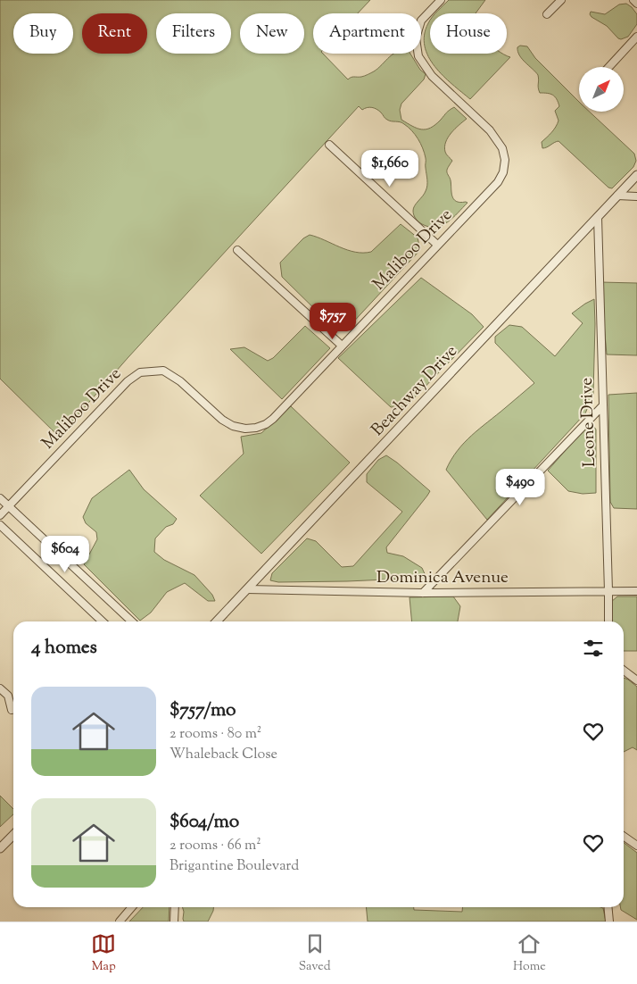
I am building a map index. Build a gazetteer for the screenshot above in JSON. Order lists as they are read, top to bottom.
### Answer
{
  "streets": {
    "street": [
      "Maliboo Drive",
      "Beachway Drive",
      "Leone Drive",
      "Dominica Avenue"
    ]
  },
  "crossings": [
    ["Beachway Drive", "Leone Drive"],
    ["Beachway Drive", "Dominica Avenue"],
    ["Leone Drive", "Dominica Avenue"]
  ],
  "north": "top right",
  "page": {
    "chip": [
      "Buy",
      "Rent",
      "Filters",
      "New",
      "Apartment",
      "House"
    ],
    "price": [
      "$1,660",
      "$757",
      "$490",
      "$604"
    ],
    "heading": "4 homes",
    "list": [
      {
        "name": "$757/mo",
        "note": "2 rooms · 80 m² · Whaleback Close"
      },
      {
        "name": "$604/mo",
        "note": "2 rooms · 66 m² · Brigantine Boulevard"
      }
    ],
    "tabs": ["Map", "Saved", "Home"]
  }
}
